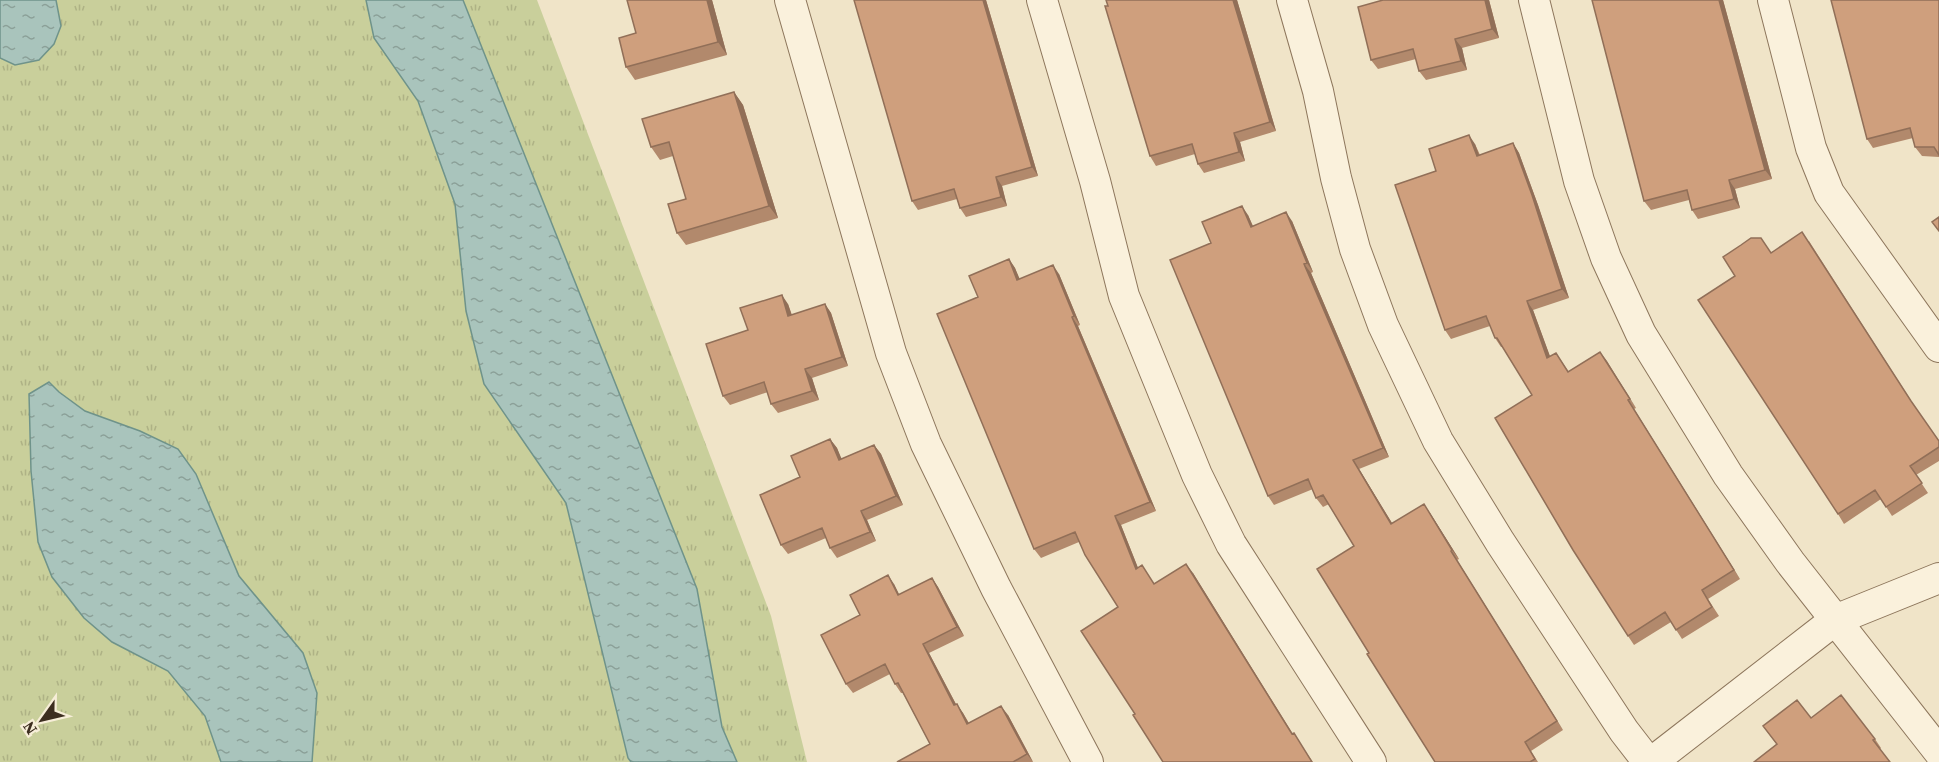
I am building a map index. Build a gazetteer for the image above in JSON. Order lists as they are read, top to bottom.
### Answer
{
  "north": "bottom left"
}
